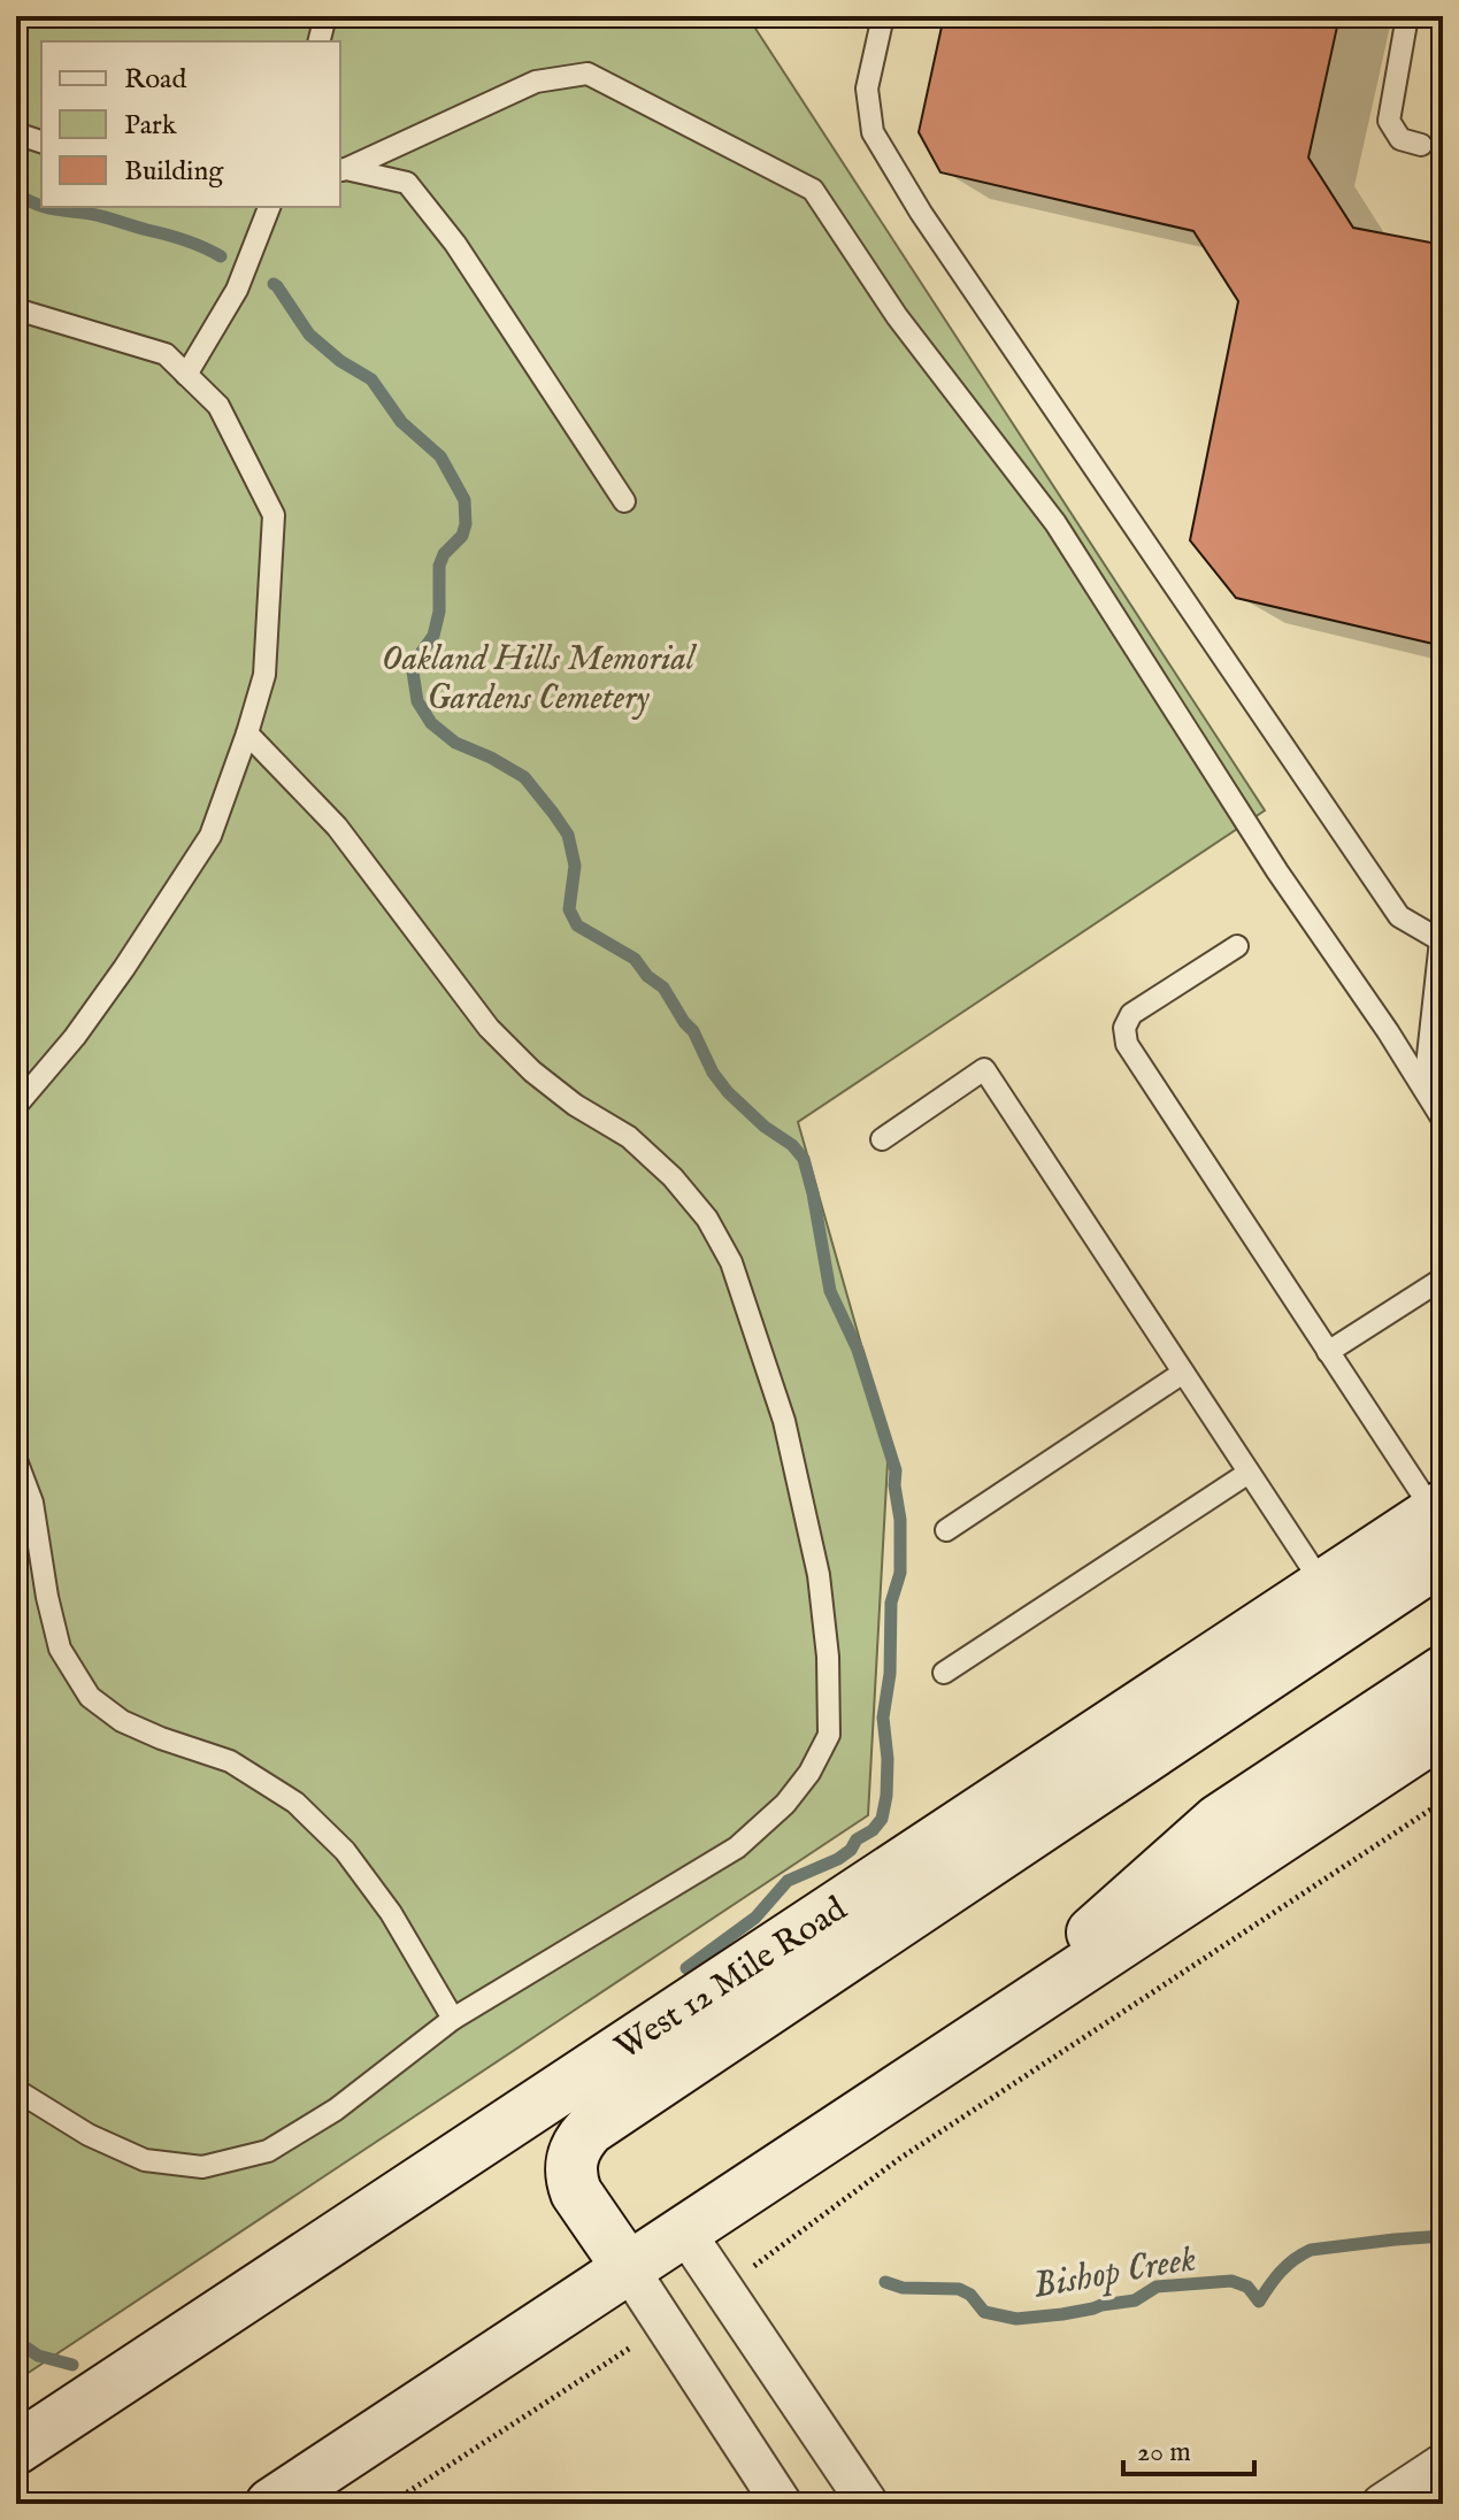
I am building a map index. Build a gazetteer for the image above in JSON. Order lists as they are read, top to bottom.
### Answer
{
  "streets": {
    "main road": ["West 12 Mile Road"]
  },
  "water": ["Bishop Creek"],
  "parks": ["Oakland Hills Memorial Gardens Cemetery"],
  "legend": ["Road", "Park", "Building"],
  "scale_bar": "20 m"
}
